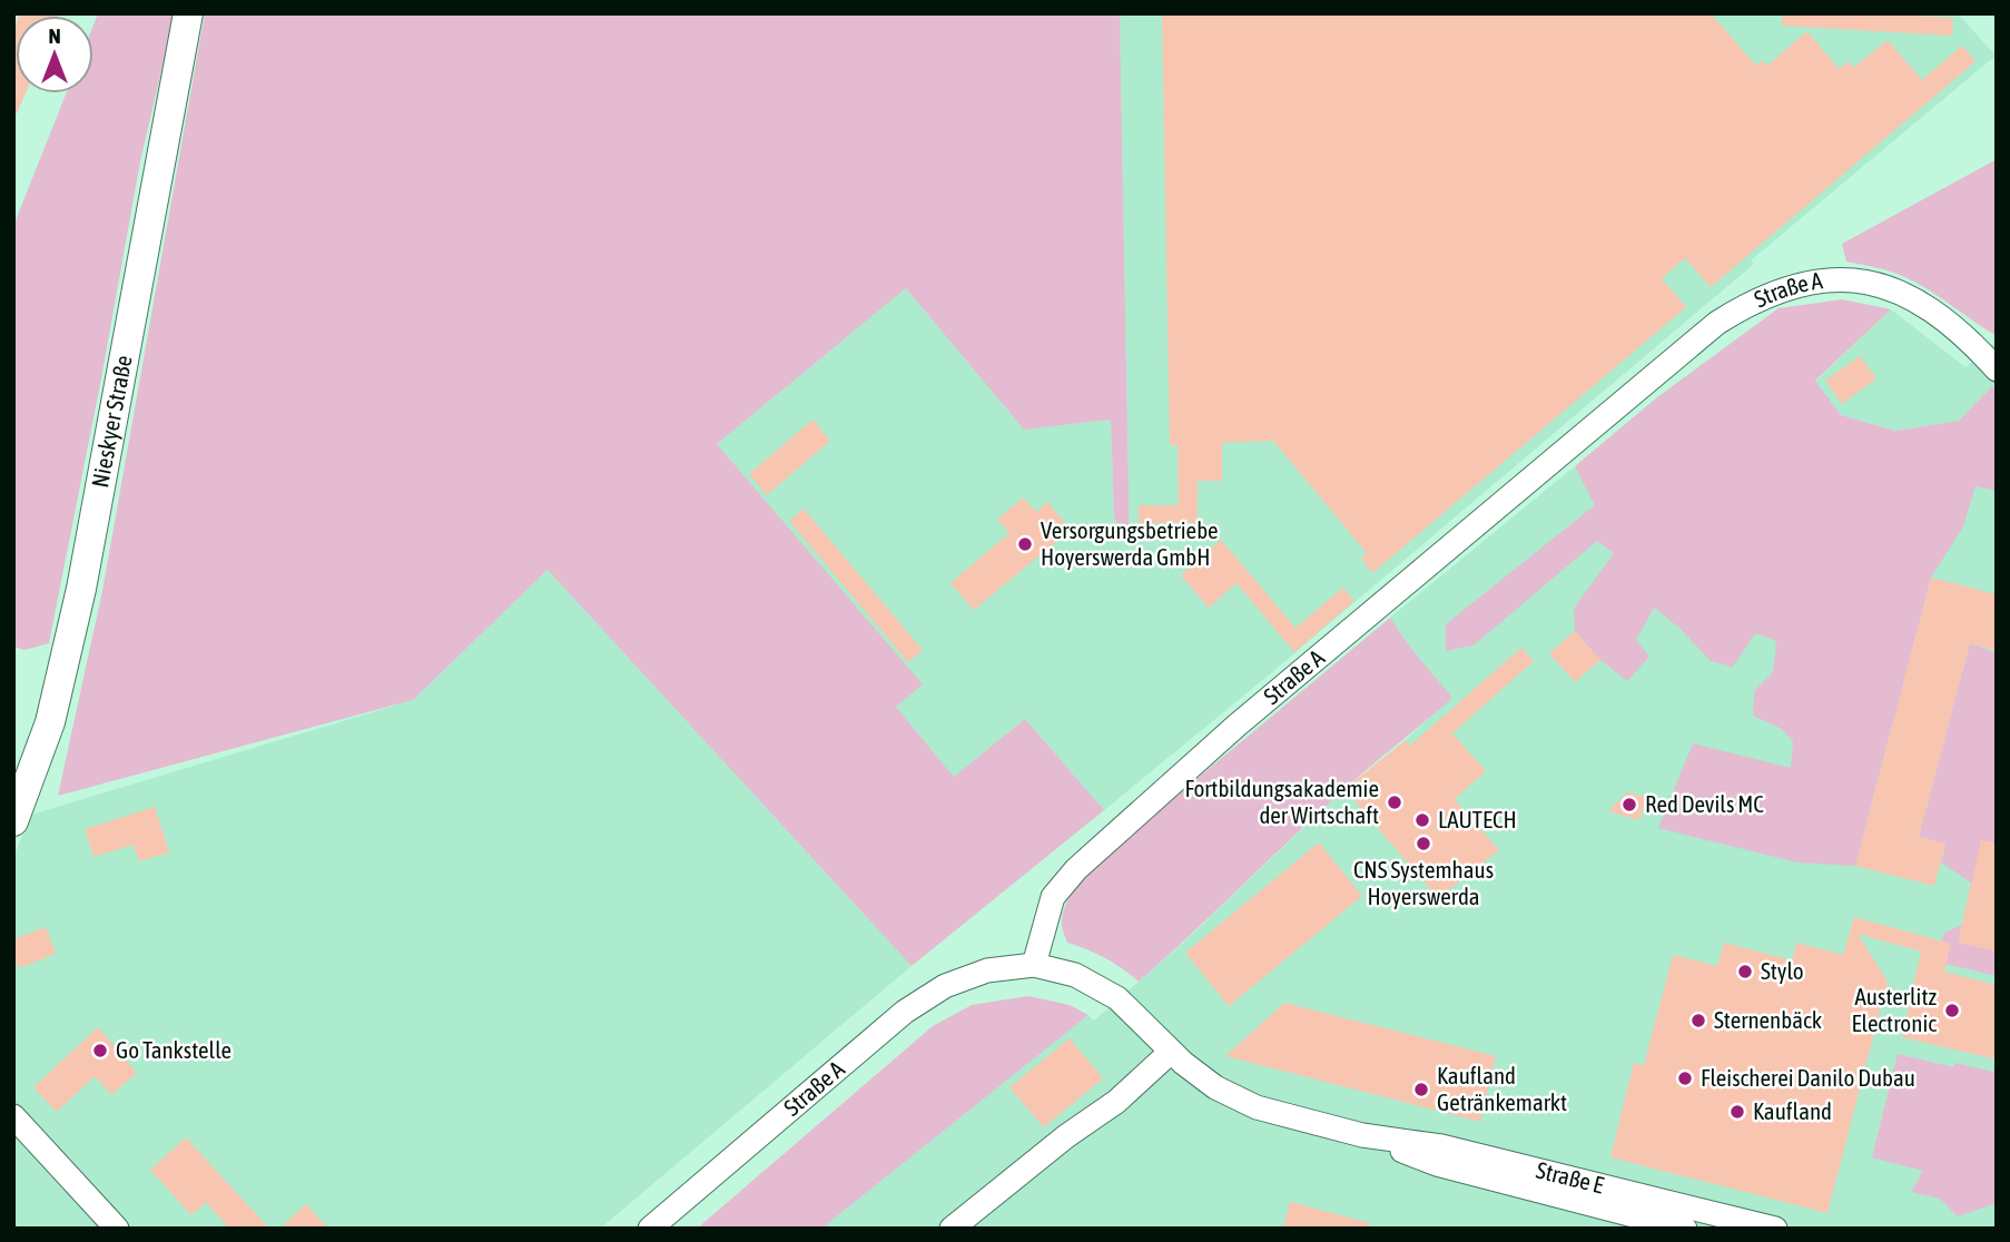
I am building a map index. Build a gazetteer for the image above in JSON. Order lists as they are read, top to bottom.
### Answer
{
  "streets": {
    "main road": ["Nieskyer Straße"],
    "street": ["Straße A", "Straße E"]
  },
  "crossings": [
    ["Straße A", "Straße E"]
  ],
  "places": [
    "Versorgungsbetriebe Hoyerswerda GmbH",
    "Fortbildungsakademie der Wirtschaft",
    "Red Devils MC",
    "LAUTECH",
    "CNS Systemhaus Hoyerswerda",
    "Stylo",
    "Austerlitz Electronic",
    "Sternenbäck",
    "Go Tankstelle",
    "Fleischerei Danilo Dubau",
    "Kaufland Getränkemarkt",
    "Kaufland"
  ],
  "north": "top"
}
